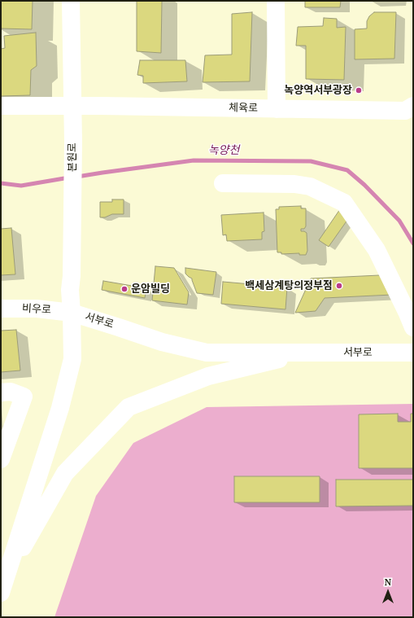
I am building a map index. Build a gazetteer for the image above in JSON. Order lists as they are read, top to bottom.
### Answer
{
  "streets": {
    "street": [
      "체육로",
      "본원로",
      "비우로",
      "서부로"
    ]
  },
  "crossings": [
    ["체육로", "본원로"],
    ["본원로", "비우로"],
    ["본원로", "서부로"],
    ["비우로", "서부로"]
  ],
  "water": ["녹양천"],
  "places": ["녹양역서부광장", "백세삼계탕의정부점", "운암빌딩"],
  "north": "top"
}
